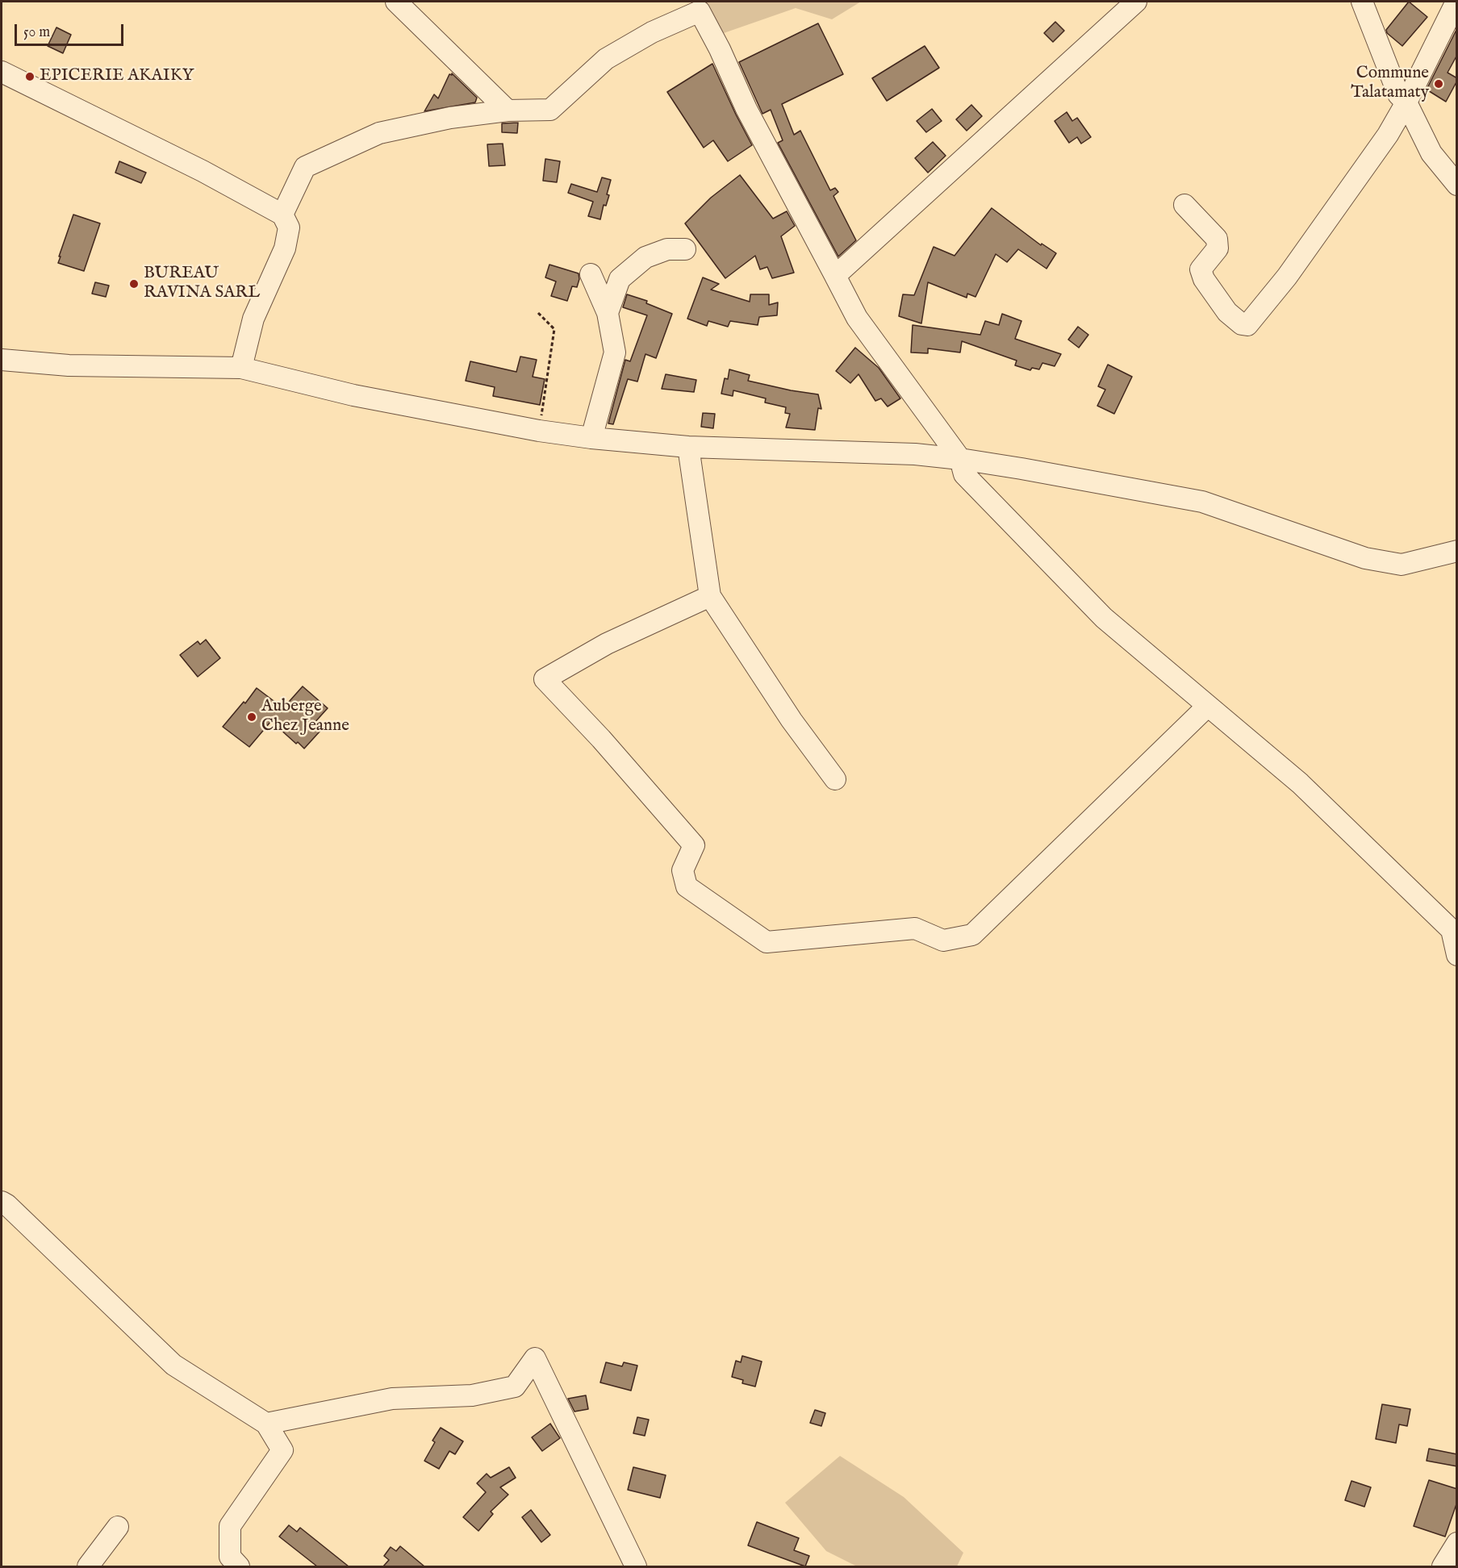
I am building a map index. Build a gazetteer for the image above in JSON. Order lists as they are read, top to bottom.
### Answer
{
  "places": [
    "EPICERIE AKAIKY",
    "Commune Talatamaty",
    "BUREAU RAVINA SARL",
    "Auberge Chez Jeanne"
  ],
  "scale_bar": "50 m"
}
